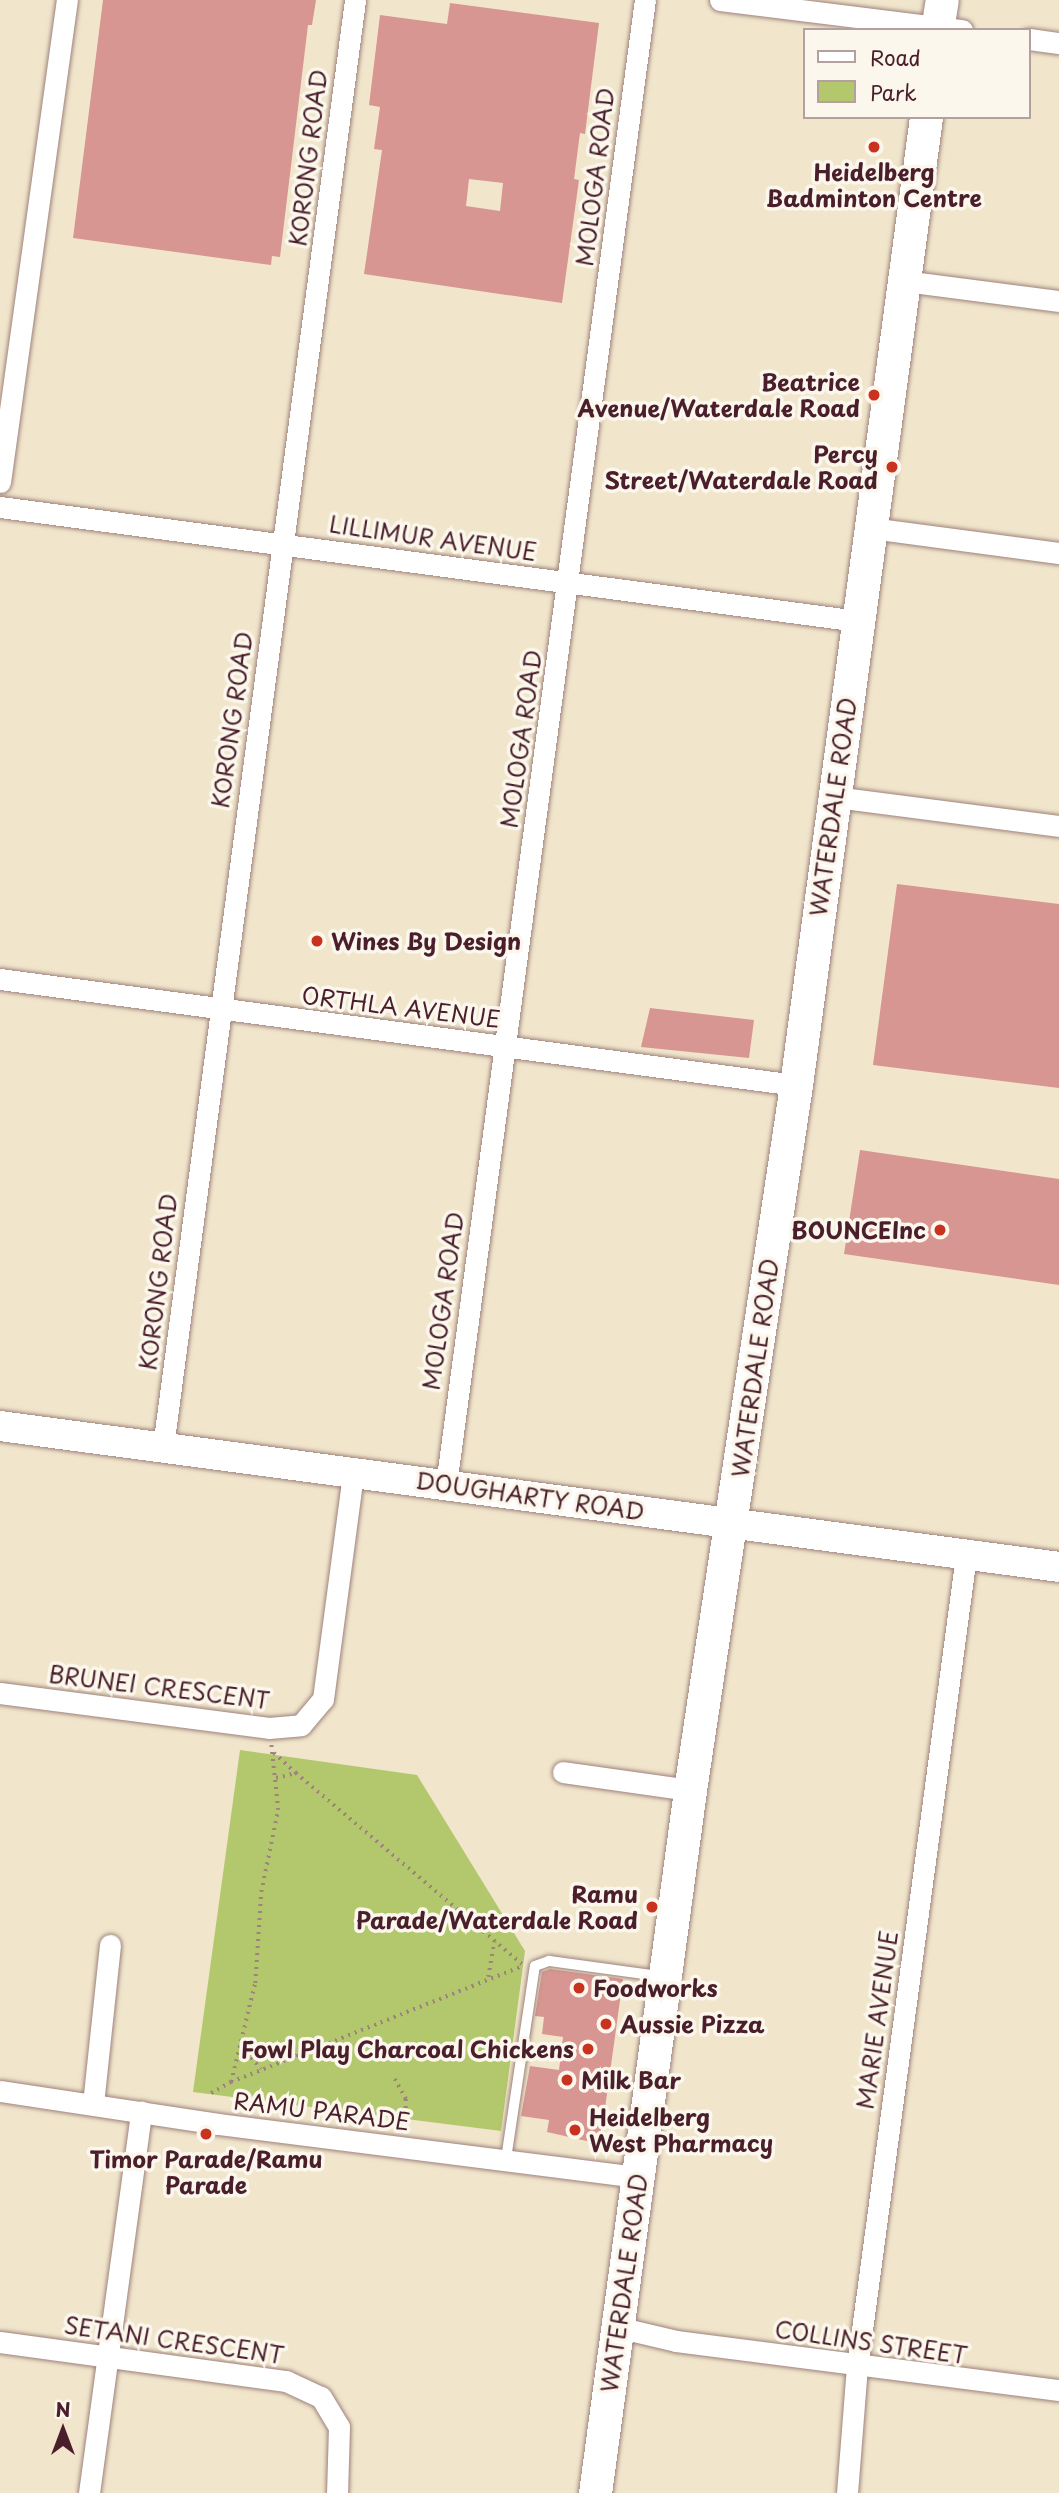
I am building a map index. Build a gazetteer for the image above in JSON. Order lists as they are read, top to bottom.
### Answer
{
  "streets": {
    "main road": ["WATERDALE ROAD"],
    "street": [
      "KORONG ROAD",
      "MOLOGA ROAD",
      "LILLIMUR AVENUE",
      "ORTHLA AVENUE",
      "DOUGHARTY ROAD",
      "BRUNEI CRESCENT",
      "MARIE AVENUE",
      "RAMU PARADE",
      "SETANI CRESCENT",
      "COLLINS STREET"
    ]
  },
  "crossings": [
    ["KORONG ROAD", "LILLIMUR AVENUE"],
    ["KORONG ROAD", "ORTHLA AVENUE"],
    ["KORONG ROAD", "DOUGHARTY ROAD"],
    ["MOLOGA ROAD", "LILLIMUR AVENUE"],
    ["MOLOGA ROAD", "ORTHLA AVENUE"],
    ["MOLOGA ROAD", "DOUGHARTY ROAD"],
    ["LILLIMUR AVENUE", "WATERDALE ROAD"],
    ["WATERDALE ROAD", "ORTHLA AVENUE"],
    ["WATERDALE ROAD", "DOUGHARTY ROAD"],
    ["WATERDALE ROAD", "RAMU PARADE"],
    ["WATERDALE ROAD", "COLLINS STREET"],
    ["DOUGHARTY ROAD", "BRUNEI CRESCENT"],
    ["DOUGHARTY ROAD", "MARIE AVENUE"],
    ["MARIE AVENUE", "COLLINS STREET"]
  ],
  "places": [
    "Heidelberg Badminton Centre",
    "Beatrice Avenue/Waterdale Road",
    "Percy Street/Waterdale Road",
    "Wines By Design",
    "BOUNCEInc",
    "Ramu Parade/Waterdale Road",
    "Foodworks",
    "Aussie Pizza",
    "Fowl Play Charcoal Chickens",
    "Milk Bar",
    "Heidelberg West Pharmacy",
    "Timor Parade/Ramu Parade"
  ],
  "legend": ["Road", "Park"],
  "north": "top"
}
